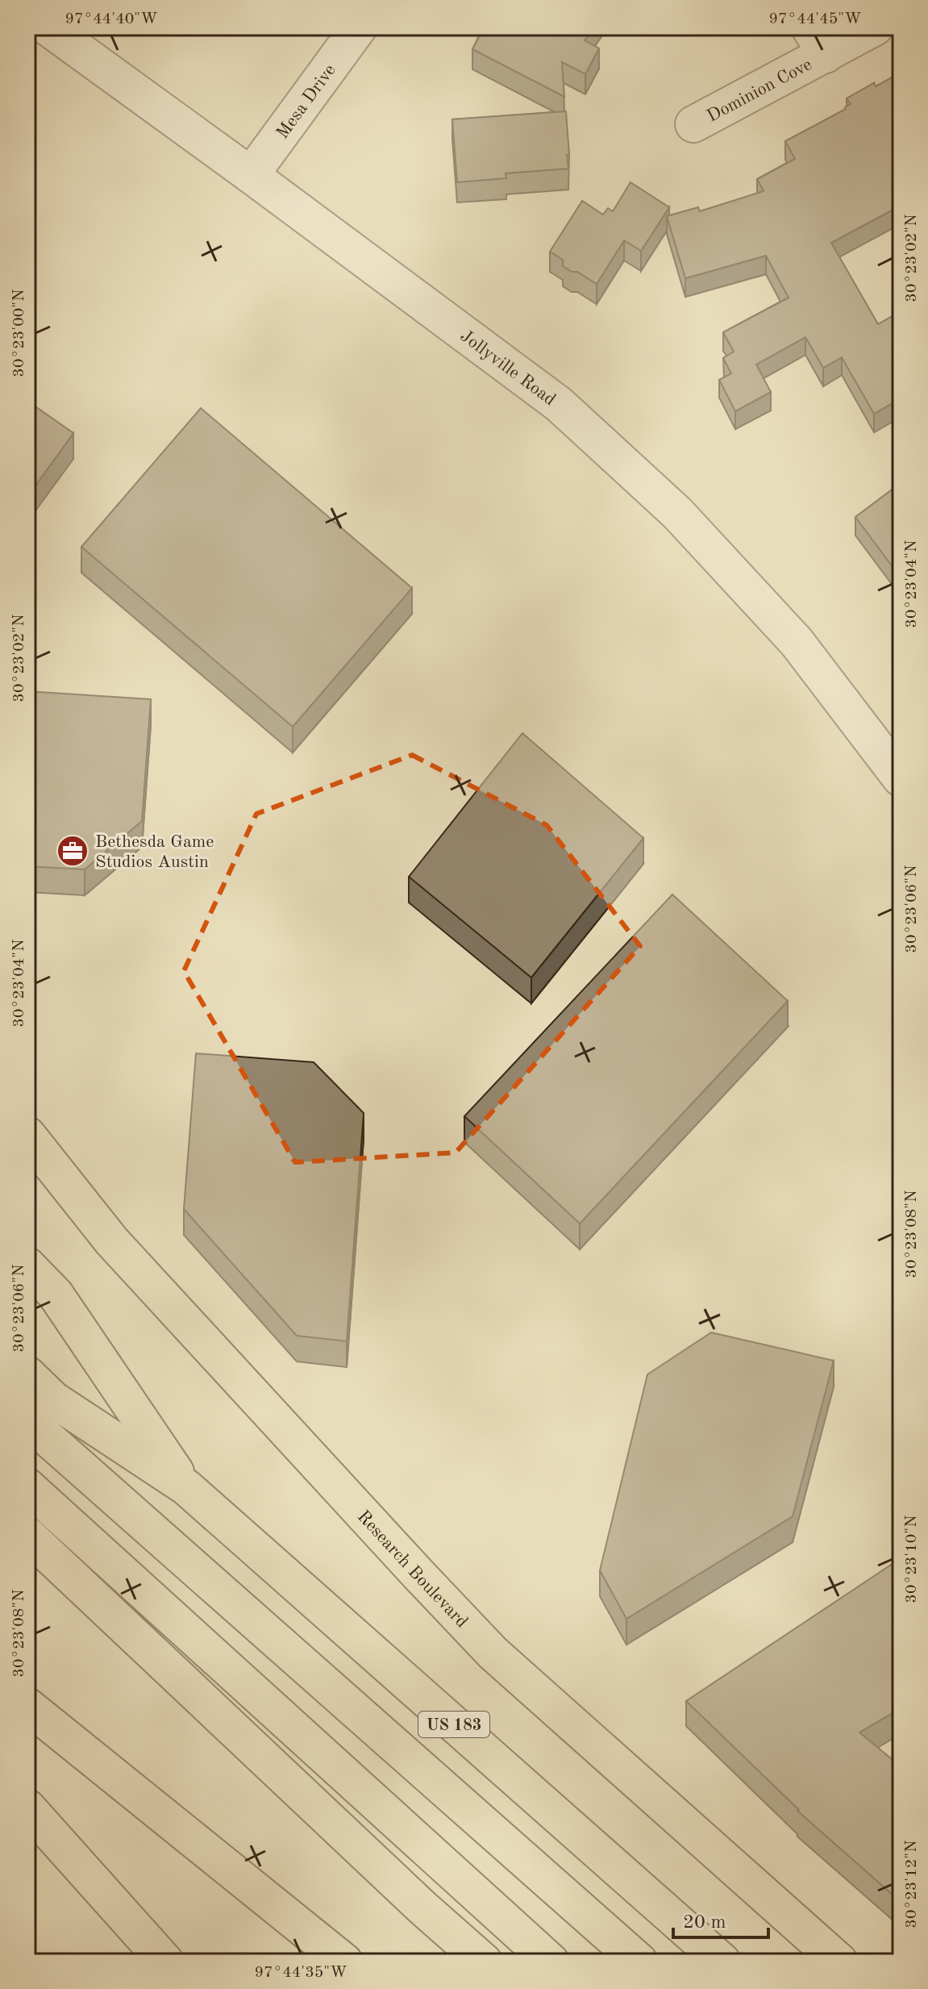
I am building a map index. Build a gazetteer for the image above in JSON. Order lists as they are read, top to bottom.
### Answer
{
  "streets": {
    "main road": ["Research Boulevard", "US 183"],
    "street": ["Dominion Cove", "Mesa Drive", "Jollyville Road"]
  },
  "crossings": [
    ["Mesa Drive", "Jollyville Road"]
  ],
  "places": {
    "office": ["Bethesda Game Studios Austin"]
  },
  "scale_bar": "20 m",
  "coordinates": [
    "97°44'40\"W",
    "97°44'45\"W",
    "30°23'02\"N",
    "30°23'00\"N",
    "30°23'04\"N",
    "30°23'06\"N",
    "30°23'08\"N",
    "30°23'10\"N",
    "30°23'12\"N",
    "97°44'35\"W"
  ]
}
